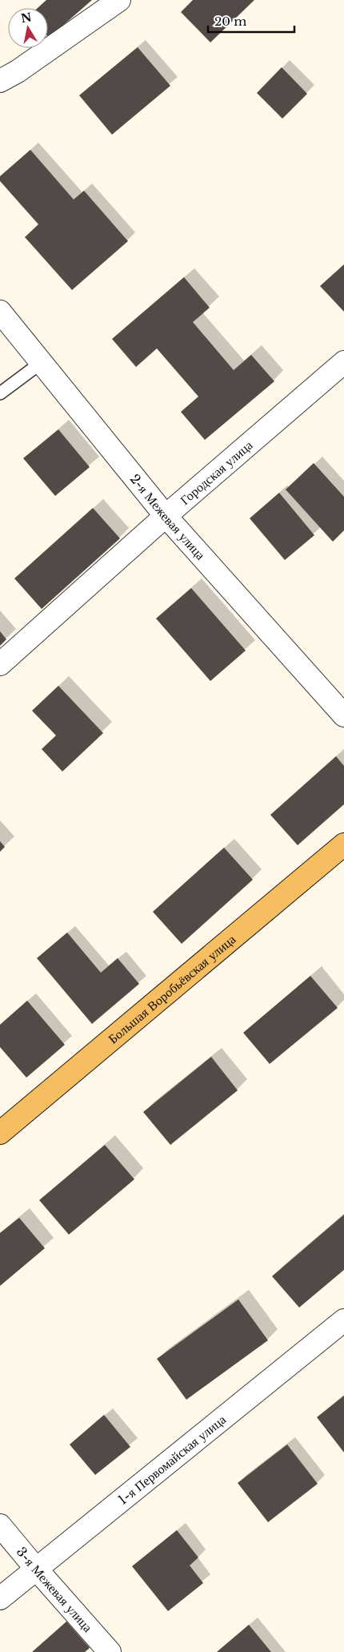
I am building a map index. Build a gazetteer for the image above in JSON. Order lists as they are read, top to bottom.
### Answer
{
  "streets": {
    "main road": ["Большая Воробьёвская улица"],
    "street": [
      "Городская улица",
      "2-я Межевая улица",
      "1-я Первомайская улица",
      "3-я Межевая улица"
    ]
  },
  "crossings": [
    ["Городская улица", "2-я Межевая улица"],
    ["1-я Первомайская улица", "3-я Межевая улица"]
  ],
  "scale_bar": "20 m",
  "north": "top"
}
